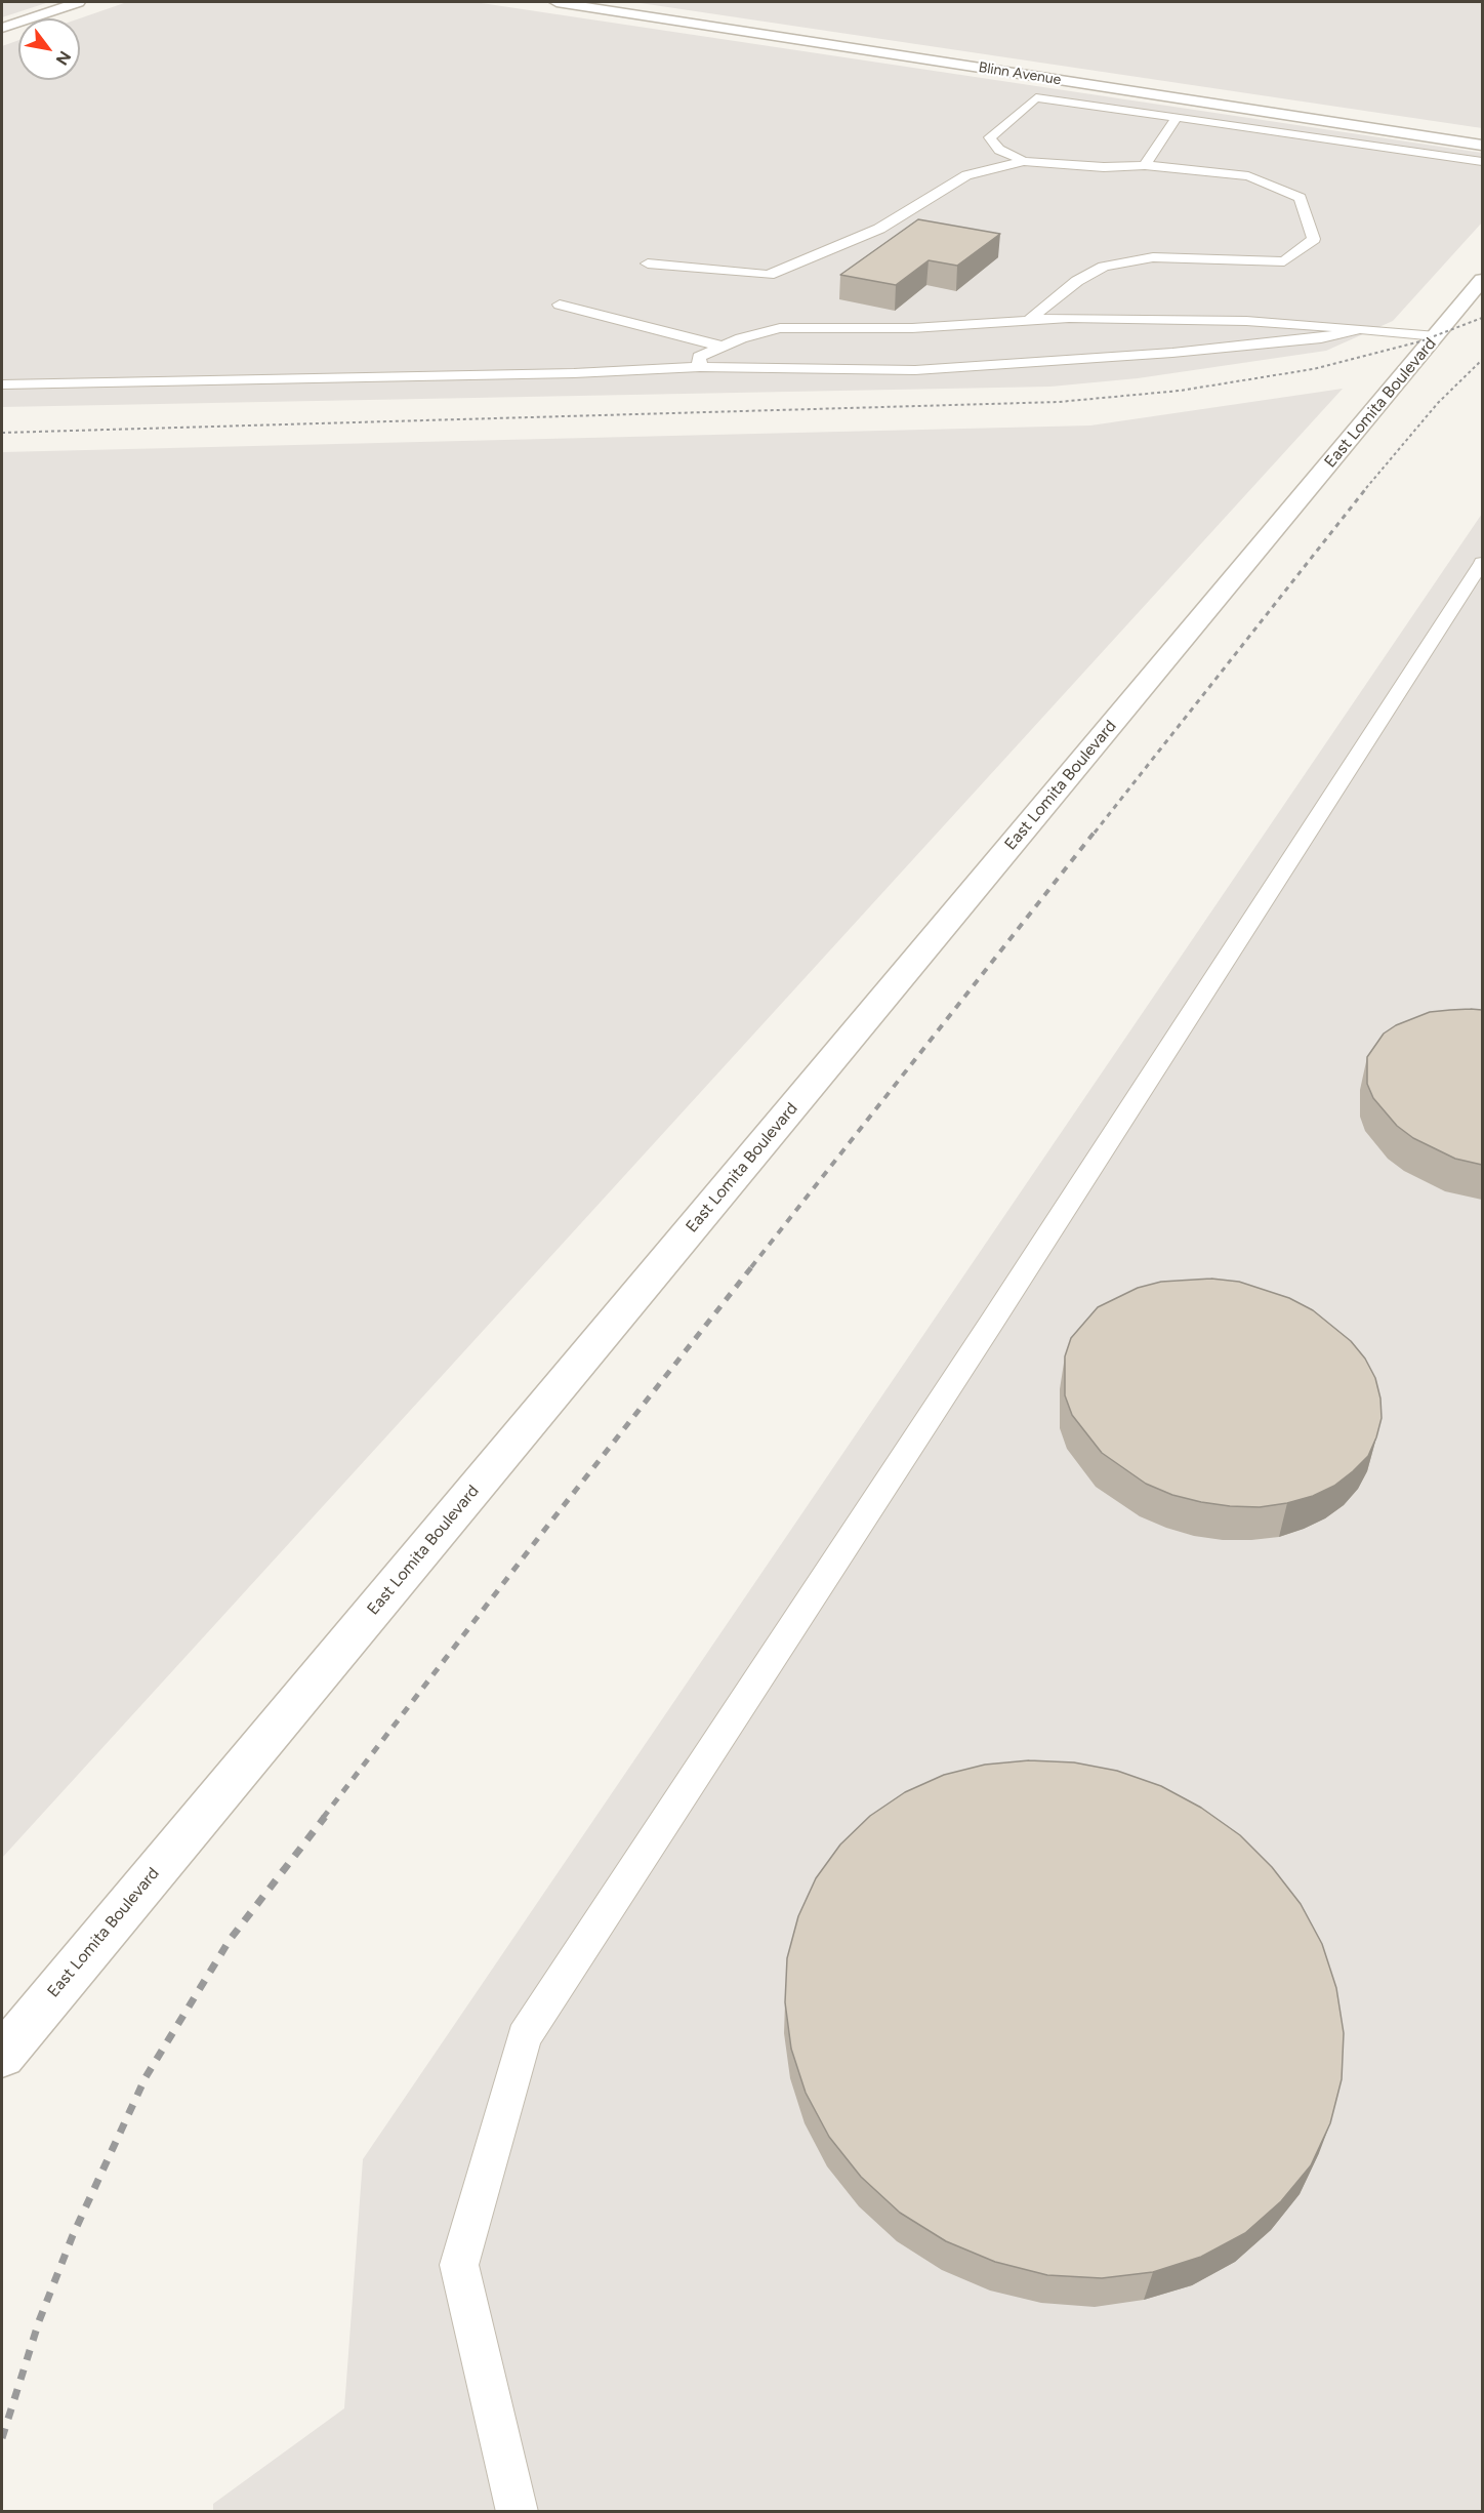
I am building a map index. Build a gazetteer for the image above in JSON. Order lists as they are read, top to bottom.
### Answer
{
  "streets": {
    "street": ["Blinn Avenue", "East Lomita Boulevard"]
  },
  "north": "bottom right"
}
